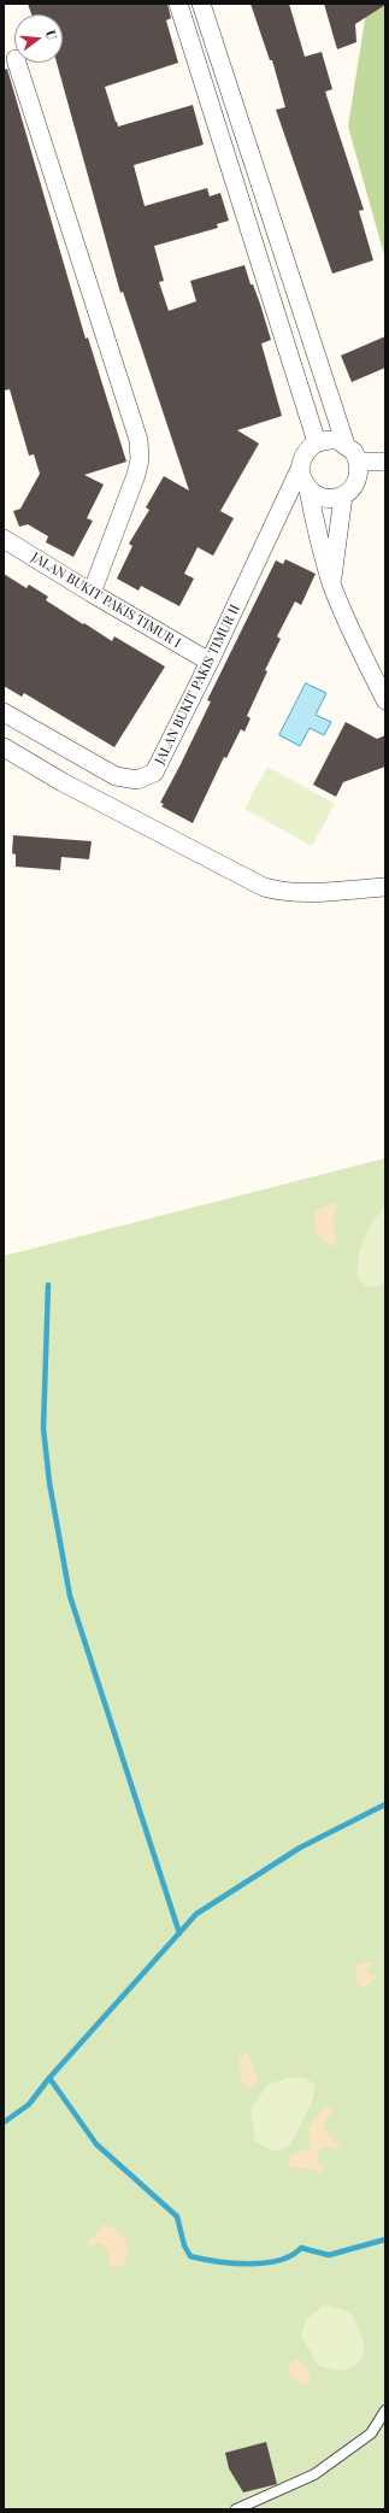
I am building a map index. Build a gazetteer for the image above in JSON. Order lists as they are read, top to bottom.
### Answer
{
  "streets": {
    "street": ["JALAN BUKIT PAKIS TIMUR I", "JALAN BUKIT PAKIS TIMUR II"]
  },
  "crossings": [
    ["JALAN BUKIT PAKIS TIMUR I", "JALAN BUKIT PAKIS TIMUR II"]
  ],
  "north": "right"
}
